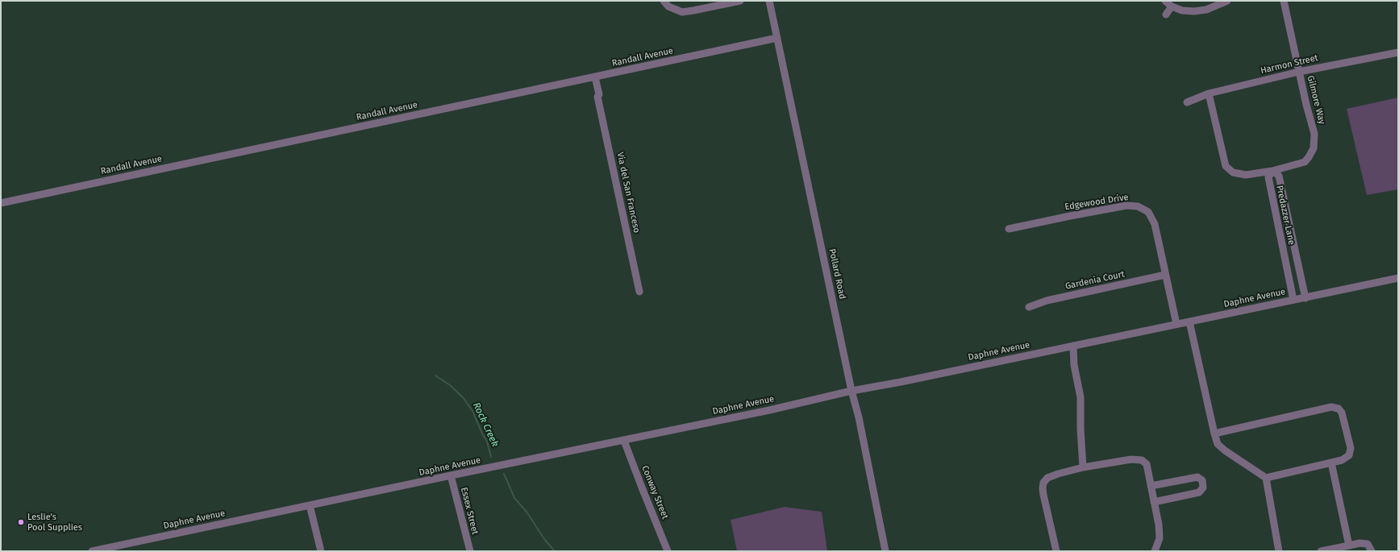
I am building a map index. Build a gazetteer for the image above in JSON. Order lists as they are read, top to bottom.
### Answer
{
  "streets": {
    "street": [
      "Randall Avenue",
      "Harmon Street",
      "Gilmore Way",
      "Via del San Franceso",
      "Edgewood Drive",
      "Predazzer Lane",
      "Pollard Road",
      "Gardenia Court",
      "Daphne Avenue",
      "Conway Street",
      "Essex Street"
    ]
  },
  "crossings": [
    ["Randall Avenue", "Via del San Franceso"],
    ["Randall Avenue", "Pollard Road"],
    ["Harmon Street", "Gilmore Way"],
    ["Gilmore Way", "Predazzer Lane"],
    ["Edgewood Drive", "Gardenia Court"],
    ["Edgewood Drive", "Daphne Avenue"],
    ["Predazzer Lane", "Daphne Avenue"],
    ["Pollard Road", "Daphne Avenue"],
    ["Daphne Avenue", "Conway Street"],
    ["Daphne Avenue", "Essex Street"]
  ],
  "water": ["Rock Creek"],
  "places": ["Leslie's Pool Supplies"]
}
